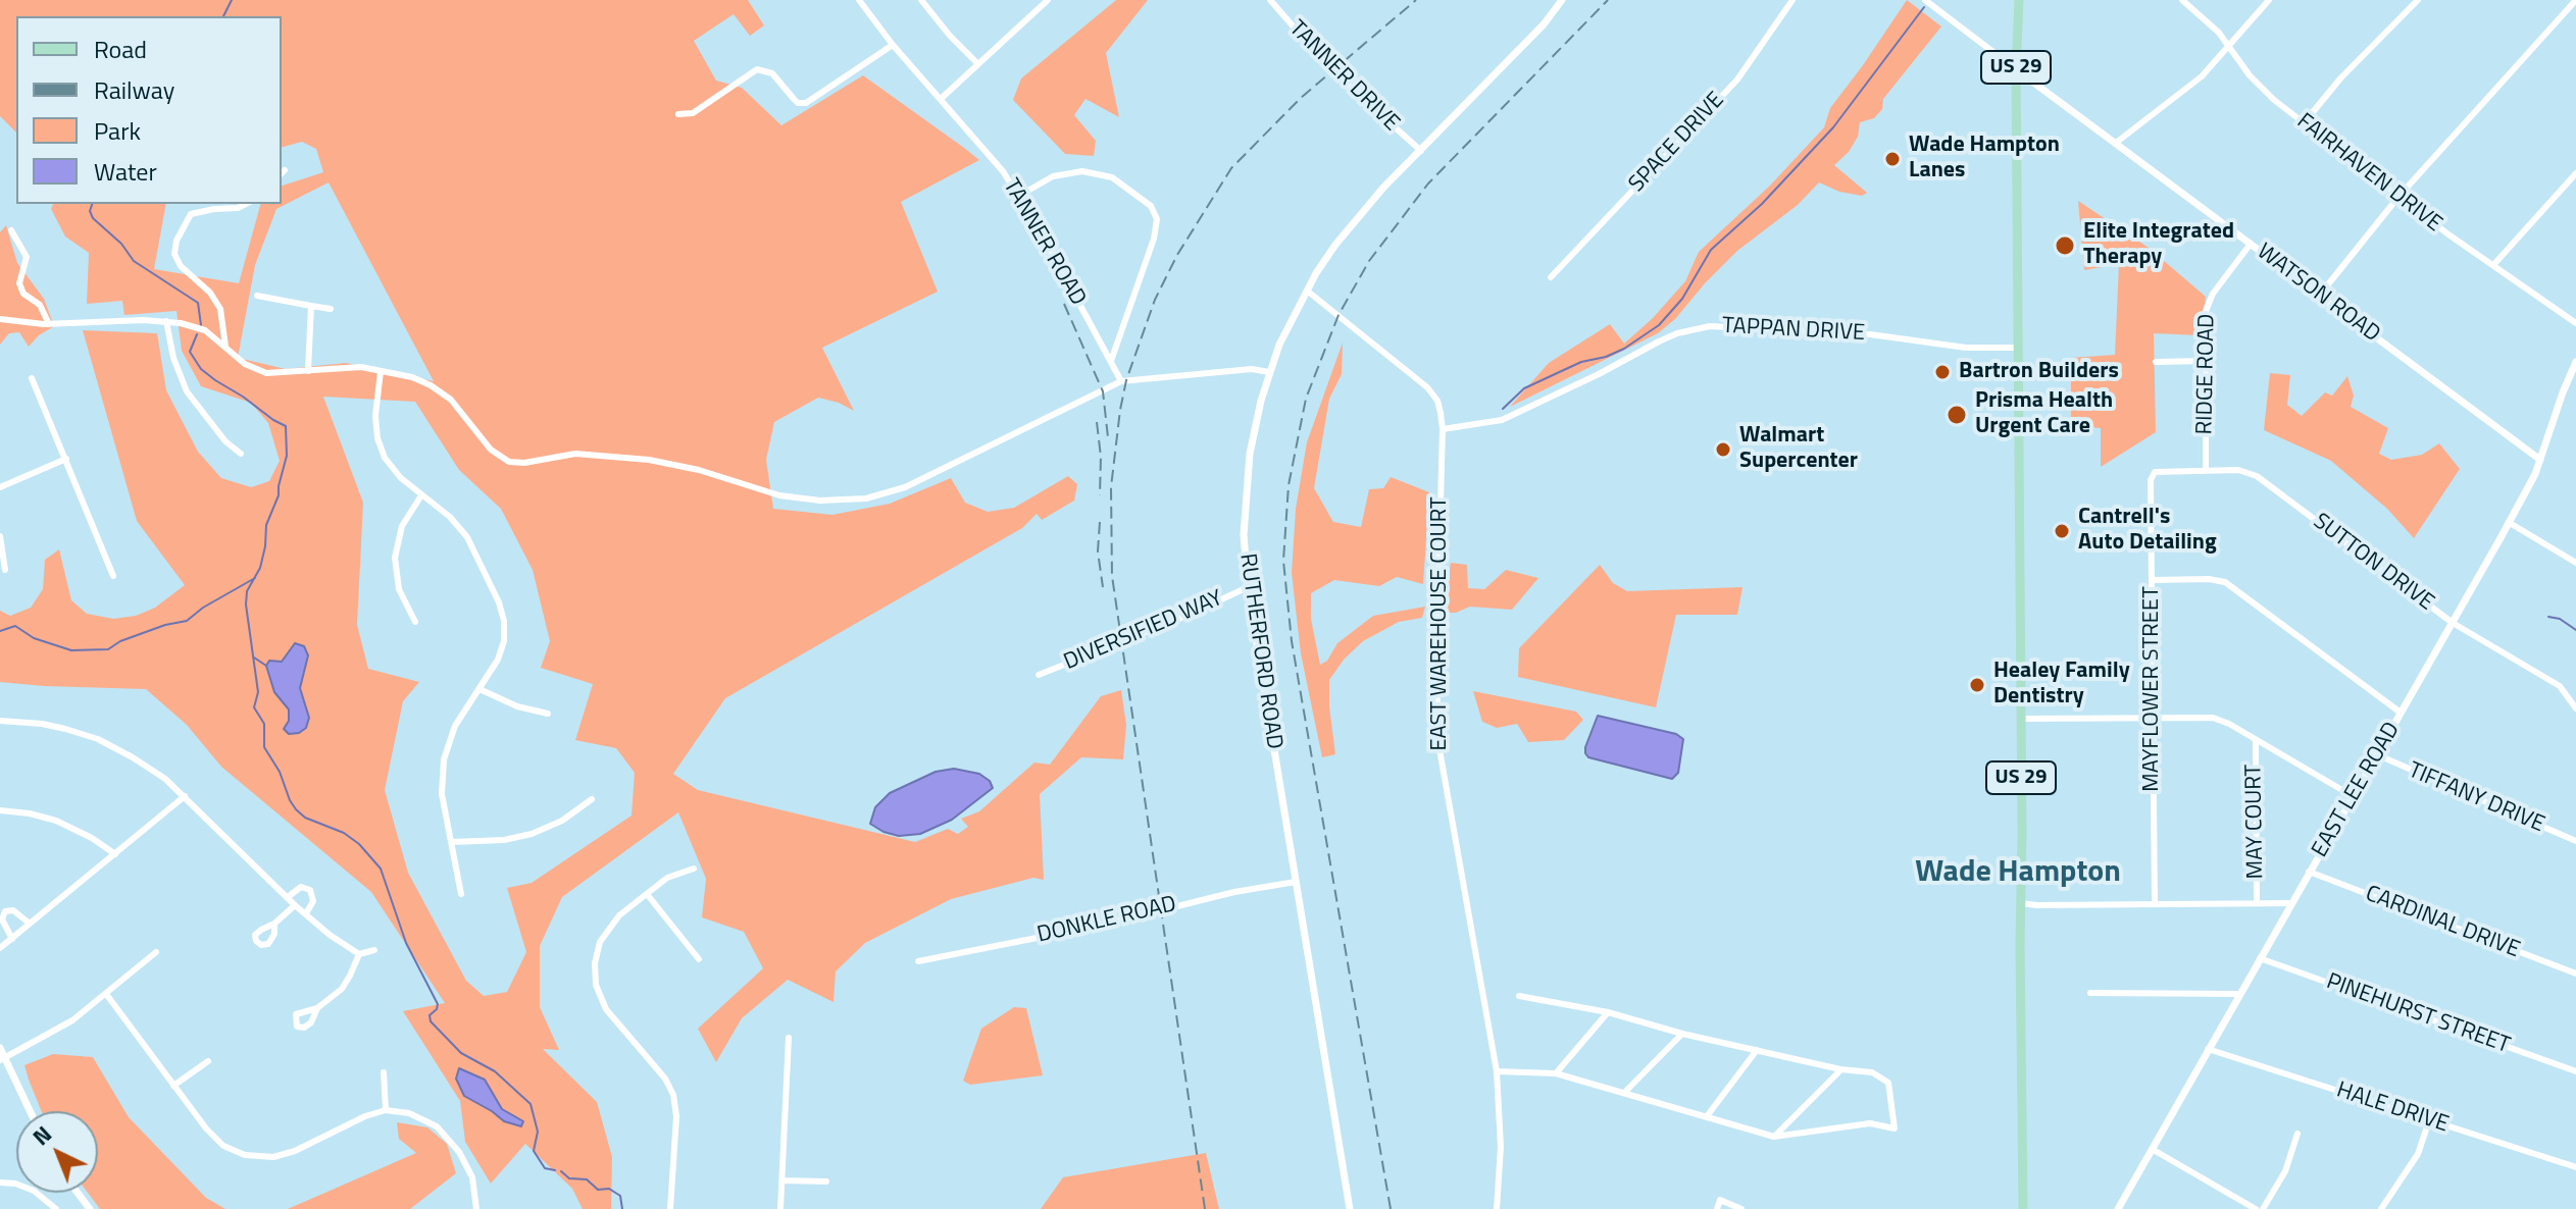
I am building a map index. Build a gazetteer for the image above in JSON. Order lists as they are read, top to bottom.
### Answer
{
  "streets": {
    "main road": ["US 29"],
    "street": [
      "TANNER DRIVE",
      "SPACE DRIVE",
      "FAIRHAVEN DRIVE",
      "TANNER ROAD",
      "WATSON ROAD",
      "TAPPAN DRIVE",
      "RIDGE ROAD",
      "SUTTON DRIVE",
      "EAST WAREHOUSE COURT",
      "DIVERSIFIED WAY",
      "RUTHERFORD ROAD",
      "MAYFLOWER STREET",
      "EAST LEE ROAD",
      "TIFFANY DRIVE",
      "MAY COURT",
      "DONKLE ROAD",
      "CARDINAL DRIVE",
      "PINEHURST STREET",
      "HALE DRIVE"
    ]
  },
  "crossings": [
    ["US 29", "WATSON ROAD"],
    ["US 29", "TAPPAN DRIVE"],
    ["TANNER DRIVE", "RUTHERFORD ROAD"],
    ["WATSON ROAD", "RIDGE ROAD"],
    ["WATSON ROAD", "EAST LEE ROAD"],
    ["TAPPAN DRIVE", "EAST WAREHOUSE COURT"],
    ["RIDGE ROAD", "SUTTON DRIVE"],
    ["SUTTON DRIVE", "MAYFLOWER STREET"],
    ["SUTTON DRIVE", "EAST LEE ROAD"],
    ["EAST WAREHOUSE COURT", "RUTHERFORD ROAD"],
    ["DIVERSIFIED WAY", "RUTHERFORD ROAD"],
    ["RUTHERFORD ROAD", "DONKLE ROAD"],
    ["EAST LEE ROAD", "TIFFANY DRIVE"],
    ["EAST LEE ROAD", "CARDINAL DRIVE"],
    ["EAST LEE ROAD", "PINEHURST STREET"],
    ["EAST LEE ROAD", "HALE DRIVE"]
  ],
  "districts": ["Wade Hampton"],
  "places": [
    "Wade Hampton Lanes",
    "Elite Integrated Therapy",
    "Bartron Builders",
    "Prisma Health Urgent Care",
    "Walmart Supercenter",
    "Cantrell's Auto Detailing",
    "Healey Family Dentistry"
  ],
  "legend": [
    "Road",
    "Railway",
    "Park",
    "Water"
  ],
  "north": "top left"
}
